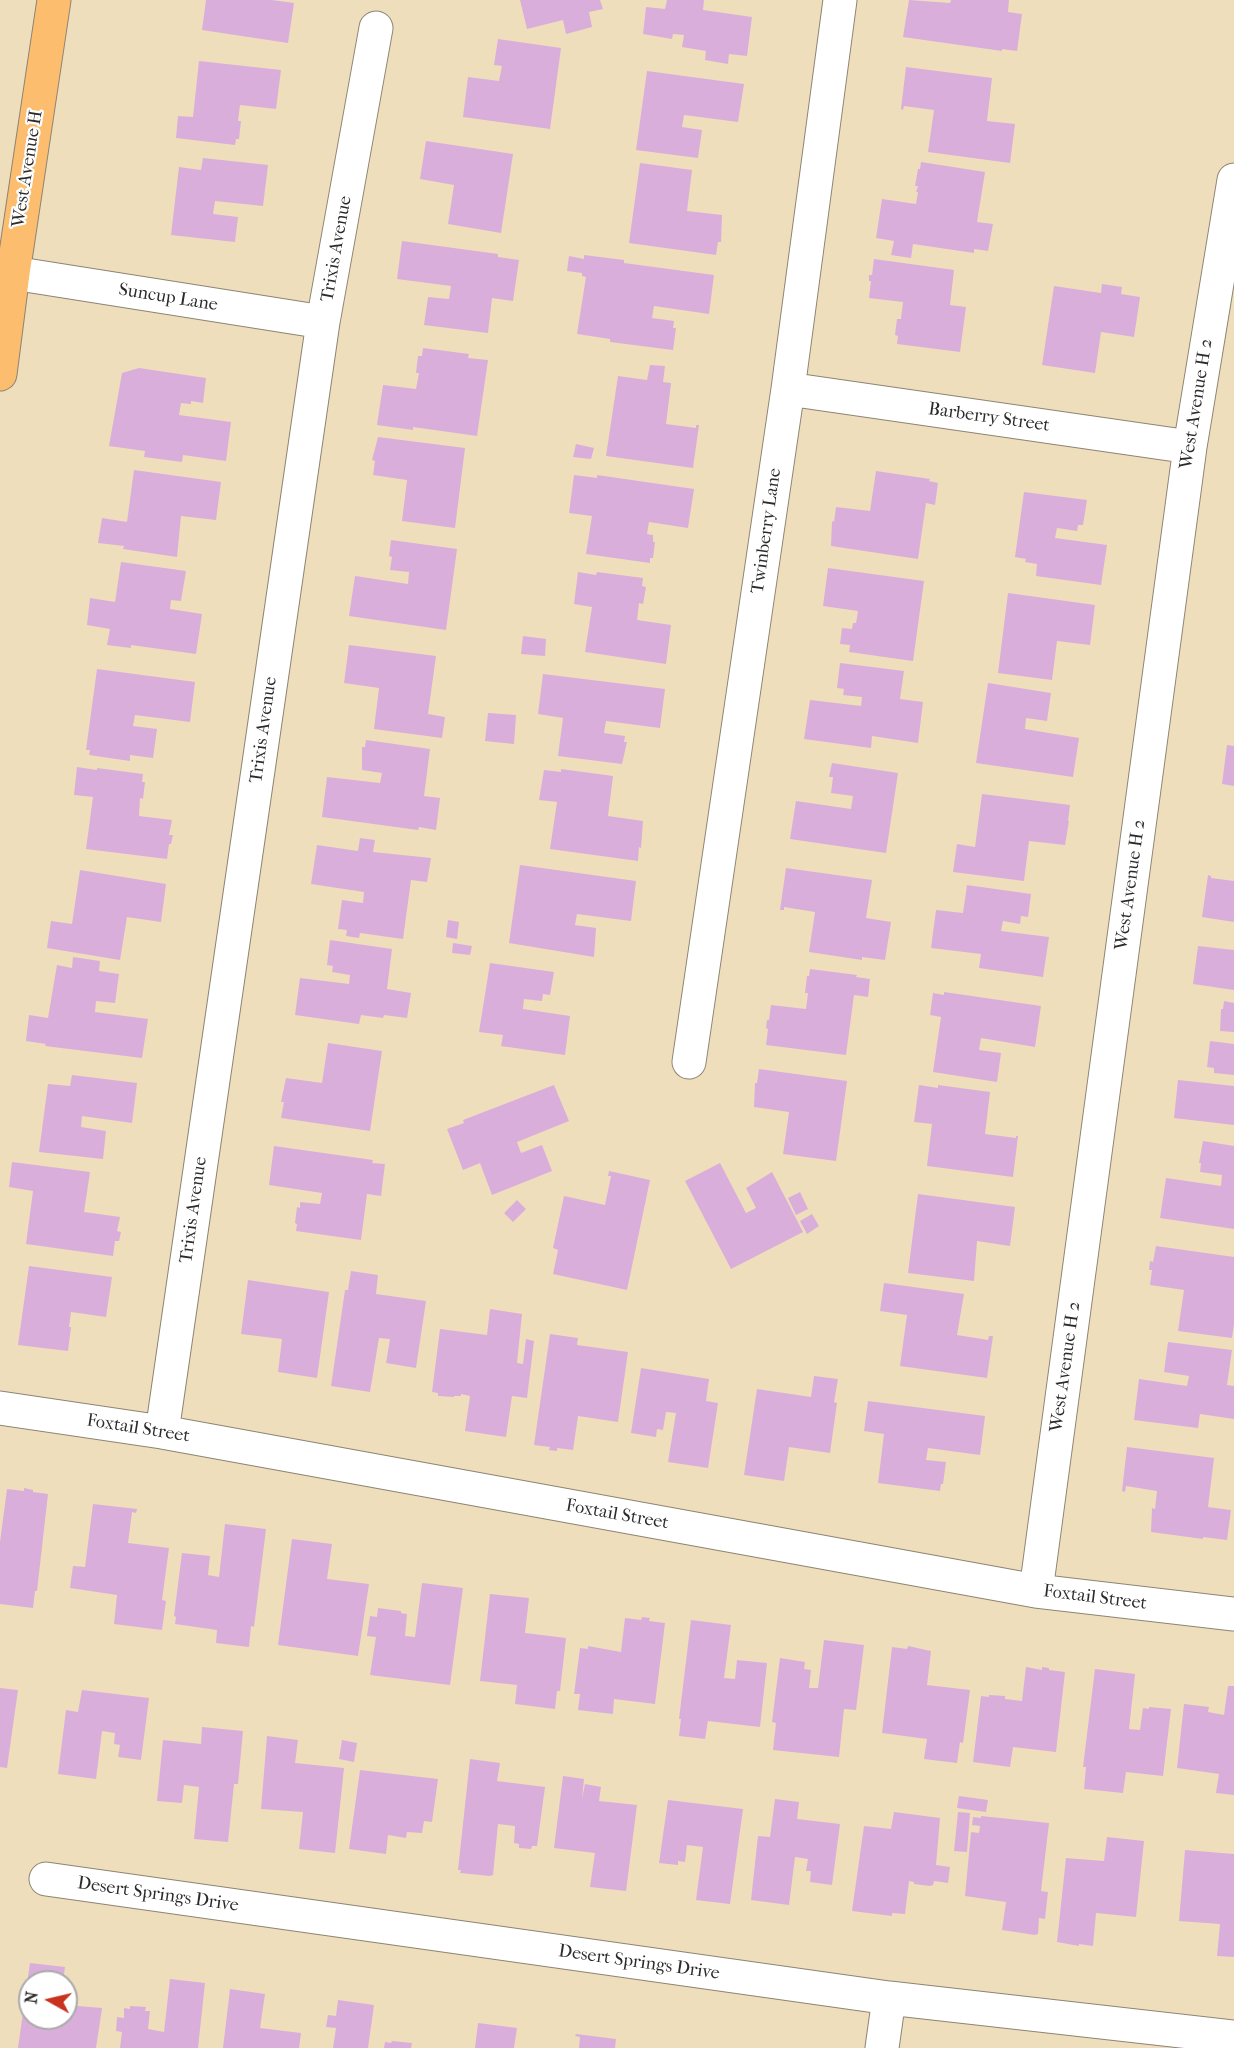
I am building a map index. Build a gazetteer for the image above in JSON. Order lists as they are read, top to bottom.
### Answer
{
  "streets": {
    "main road": ["West Avenue H"],
    "street": [
      "Trixis Avenue",
      "Suncup Lane",
      "West Avenue H 2",
      "Barberry Street",
      "Twinberry Lane",
      "Foxtail Street",
      "Desert Springs Drive"
    ]
  },
  "crossings": [
    ["West Avenue H", "Suncup Lane"],
    ["Trixis Avenue", "Suncup Lane"],
    ["Trixis Avenue", "Foxtail Street"],
    ["West Avenue H 2", "Barberry Street"],
    ["West Avenue H 2", "Foxtail Street"],
    ["Barberry Street", "Twinberry Lane"]
  ],
  "north": "left"
}
